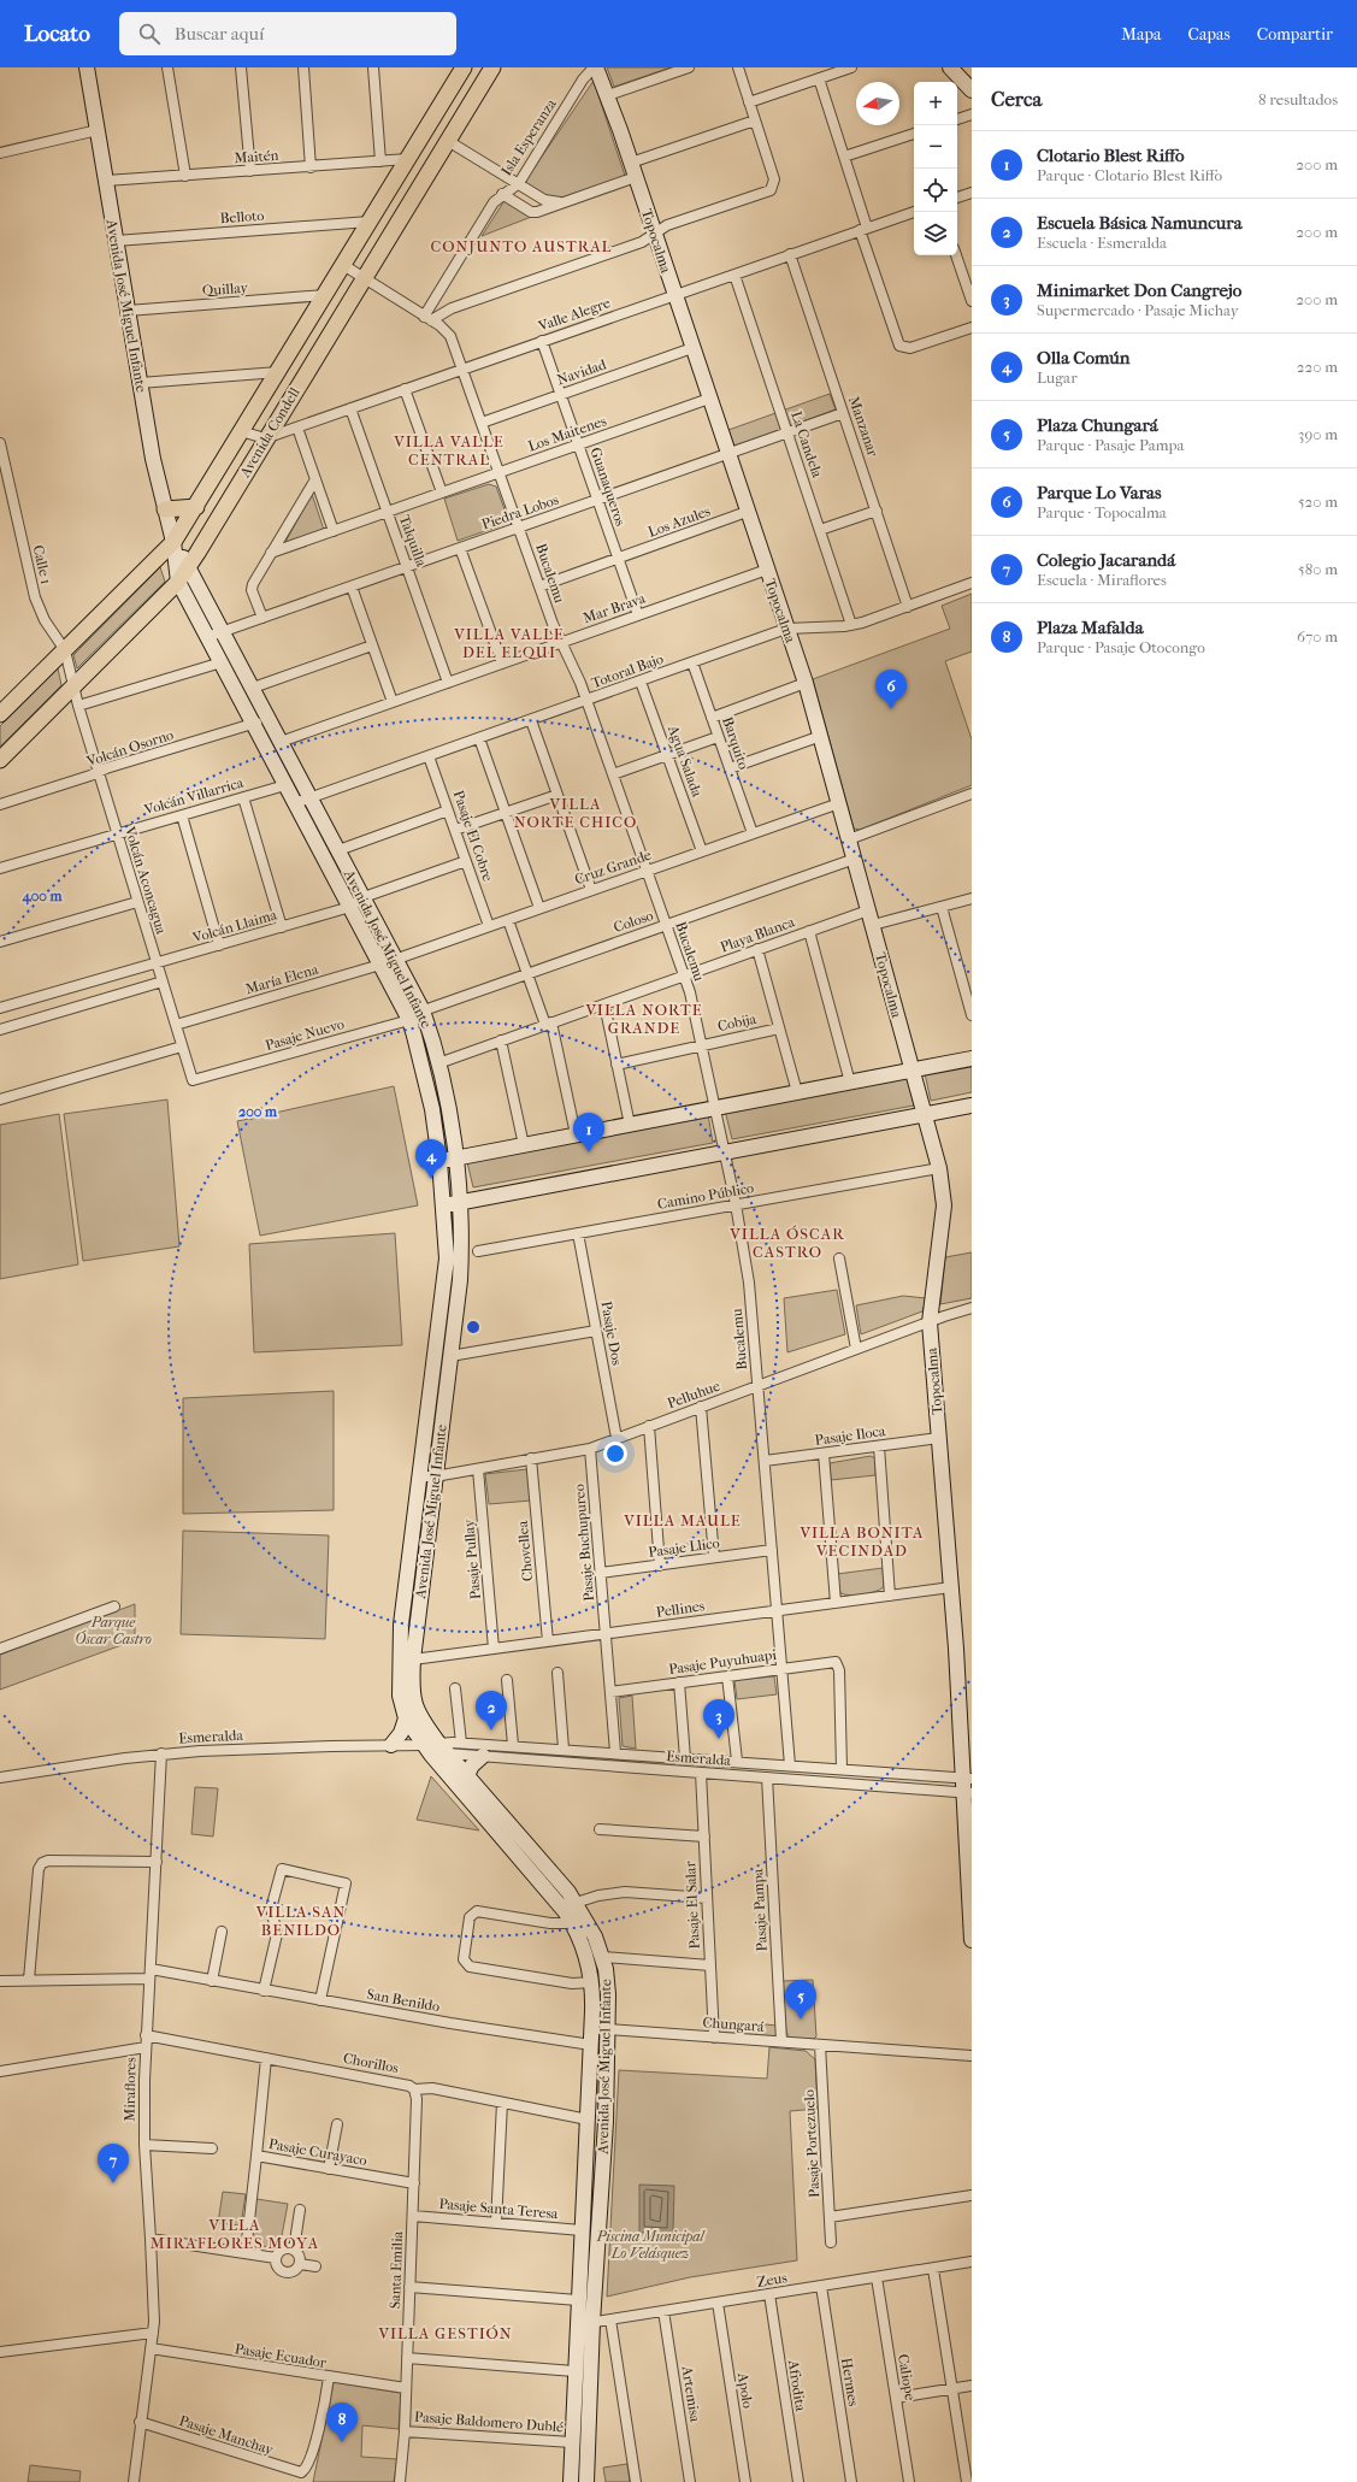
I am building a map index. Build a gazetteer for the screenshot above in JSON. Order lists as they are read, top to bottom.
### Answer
{
  "streets": {
    "main road": ["Topocalma", "Avenida José Miguel Infante", "Avenida Condell"],
    "street": [
      "Isla Esperanza",
      "Maitén",
      "Belloto",
      "Quillay",
      "Valle Alegre",
      "Navidad",
      "Manzanar",
      "Los Maitenes",
      "La Candela",
      "Guanaqueros",
      "Piedra Lobos",
      "Los Azules",
      "Talquilla",
      "Calle 1",
      "Bucalemu",
      "Mar Brava",
      "Totoral Bajo",
      "Barquito",
      "Volcán Osorno",
      "Agua Salada",
      "Volcán Villarrica",
      "Pasaje El Cobre",
      "Cruz Grande",
      "Volcán Aconcagua",
      "Coloso",
      "Volcán Llaima",
      "Playa Blanca",
      "María Elena",
      "Cobija",
      "Pasaje Nuevo",
      "Camino Público",
      "Pasaje Dos",
      "Pelluhue",
      "Pasaje Iloca",
      "Pasaje Buchupureo",
      "Pasaje Llico",
      "Chovellea",
      "Pasaje Pullay",
      "Pellines",
      "Pasaje Puyuhuapi",
      "Esmeralda",
      "Pasaje El Salar",
      "Pasaje Pampa",
      "San Benildo",
      "Chungará",
      "Chorillos",
      "Miraflores",
      "Pasaje Portezuelo",
      "Pasaje Curayaco",
      "Pasaje Santa Teresa",
      "Santa Emilia",
      "Zeus",
      "Pasaje Ecuador",
      "Caliope",
      "Hermes",
      "Afrodita",
      "Apolo",
      "Artemisa",
      "Pasaje Baldomero Dublé",
      "Pasaje Manchay"
    ]
  },
  "crossings": [
    ["Isla Esperanza", "Topocalma"],
    ["Isla Esperanza", "Bucalemu"],
    ["Maitén", "Avenida José Miguel Infante"],
    ["Maitén", "Avenida Condell"],
    ["Belloto", "Avenida José Miguel Infante"],
    ["Belloto", "Avenida Condell"],
    ["Topocalma", "Valle Alegre"],
    ["Topocalma", "Navidad"],
    ["Topocalma", "Los Maitenes"],
    ["Topocalma", "Piedra Lobos"],
    ["Topocalma", "Los Azules"],
    ["Topocalma", "Mar Brava"],
    ["Topocalma", "Totoral Bajo"],
    ["Topocalma", "Cruz Grande"],
    ["Topocalma", "Coloso"],
    ["Topocalma", "Playa Blanca"],
    ["Topocalma", "Camino Público"],
    ["Topocalma", "Pelluhue"],
    ["Topocalma", "Pasaje Iloca"],
    ["Topocalma", "Pellines"],
    ["Topocalma", "Esmeralda"],
    ["Quillay", "Avenida José Miguel Infante"],
    ["Quillay", "Avenida Condell"],
    ["Avenida José Miguel Infante", "Avenida Condell"],
    ["Avenida José Miguel Infante", "Piedra Lobos"],
    ["Avenida José Miguel Infante", "Mar Brava"],
    ["Avenida José Miguel Infante", "Totoral Bajo"],
    ["Avenida José Miguel Infante", "Volcán Osorno"],
    ["Avenida José Miguel Infante", "Volcán Villarrica"],
    ["Avenida José Miguel Infante", "Cruz Grande"],
    ["Avenida José Miguel Infante", "Coloso"],
    ["Avenida José Miguel Infante", "Volcán Llaima"],
    ["Avenida José Miguel Infante", "Playa Blanca"],
    ["Avenida José Miguel Infante", "María Elena"],
    ["Avenida José Miguel Infante", "Pasaje Nuevo"],
    ["Avenida José Miguel Infante", "Pelluhue"],
    ["Avenida José Miguel Infante", "Pellines"],
    ["Avenida José Miguel Infante", "Esmeralda"],
    ["Avenida José Miguel Infante", "San Benildo"],
    ["Avenida José Miguel Infante", "Chungará"],
    ["Avenida José Miguel Infante", "Chorillos"],
    ["Avenida José Miguel Infante", "Pasaje Santa Teresa"],
    ["Avenida José Miguel Infante", "Zeus"],
    ["Avenida José Miguel Infante", "Pasaje Baldomero Dublé"],
    ["Valle Alegre", "Manzanar"],
    ["Valle Alegre", "Avenida Condell"],
    ["Valle Alegre", "La Candela"],
    ["Valle Alegre", "Guanaqueros"],
    ["Valle Alegre", "Talquilla"],
    ["Valle Alegre", "Bucalemu"],
    ["Navidad", "Guanaqueros"],
    ["Navidad", "Bucalemu"],
    ["Manzanar", "Piedra Lobos"],
    ["Manzanar", "Totoral Bajo"],
    ["Avenida Condell", "Calle 1"],
    ["Avenida Condell", "Bucalemu"],
    ["Avenida Condell", "Volcán Aconcagua"],
    ["Los Maitenes", "Guanaqueros"],
    ["Los Maitenes", "Talquilla"],
    ["Los Maitenes", "Bucalemu"],
    ["La Candela", "Piedra Lobos"],
    ["La Candela", "Totoral Bajo"],
    ["Guanaqueros", "Piedra Lobos"],
    ["Guanaqueros", "Los Azules"],
    ["Guanaqueros", "Mar Brava"],
    ["Piedra Lobos", "Talquilla"],
    ["Piedra Lobos", "Bucalemu"],
    ["Los Azules", "Bucalemu"],
    ["Talquilla", "Mar Brava"],
    ["Calle 1", "Volcán Aconcagua"],
    ["Bucalemu", "Mar Brava"],
    ["Bucalemu", "Totoral Bajo"],
    ["Bucalemu", "Cruz Grande"],
    ["Bucalemu", "Coloso"],
    ["Bucalemu", "Playa Blanca"],
    ["Bucalemu", "Cobija"],
    ["Bucalemu", "Camino Público"],
    ["Bucalemu", "Pelluhue"],
    ["Bucalemu", "Pasaje Iloca"],
    ["Bucalemu", "Pasaje Llico"],
    ["Bucalemu", "Pellines"],
    ["Bucalemu", "Pasaje Puyuhuapi"],
    ["Bucalemu", "Esmeralda"],
    ["Totoral Bajo", "Barquito"],
    ["Totoral Bajo", "Agua Salada"],
    ["Totoral Bajo", "Pasaje El Cobre"],
    ["Barquito", "Cruz Grande"],
    ["Volcán Osorno", "Volcán Aconcagua"],
    ["Agua Salada", "Cruz Grande"],
    ["Volcán Villarrica", "Volcán Aconcagua"],
    ["Pasaje El Cobre", "Cruz Grande"],
    ["Pasaje El Cobre", "Volcán Llaima"],
    ["Cruz Grande", "María Elena"],
    ["Volcán Aconcagua", "Volcán Llaima"],
    ["Volcán Aconcagua", "María Elena"],
    ["Volcán Aconcagua", "Pasaje Nuevo"],
    ["Coloso", "Pasaje Nuevo"],
    ["Camino Público", "Pasaje Dos"],
    ["Pasaje Dos", "Pelluhue"],
    ["Pelluhue", "Pasaje Buchupureo"],
    ["Pelluhue", "Chovellea"],
    ["Pelluhue", "Pasaje Pullay"],
    ["Pasaje Buchupureo", "Pasaje Llico"],
    ["Pasaje Buchupureo", "Pellines"],
    ["Pasaje Buchupureo", "Pasaje Puyuhuapi"],
    ["Pasaje Buchupureo", "Esmeralda"],
    ["Chovellea", "Pellines"],
    ["Pasaje Pullay", "Pellines"],
    ["Pasaje Puyuhuapi", "Esmeralda"],
    ["Esmeralda", "Pasaje El Salar"],
    ["Esmeralda", "Pasaje Pampa"],
    ["Esmeralda", "Miraflores"],
    ["Pasaje El Salar", "Chungará"],
    ["Pasaje Pampa", "Chungará"],
    ["San Benildo", "Miraflores"],
    ["Chungará", "Pasaje Portezuelo"],
    ["Chorillos", "Miraflores"],
    ["Chorillos", "Santa Emilia"],
    ["Miraflores", "Pasaje Ecuador"],
    ["Miraflores", "Pasaje Manchay"],
    ["Pasaje Curayaco", "Santa Emilia"],
    ["Pasaje Santa Teresa", "Santa Emilia"],
    ["Santa Emilia", "Pasaje Ecuador"],
    ["Santa Emilia", "Pasaje Baldomero Dublé"],
    ["Zeus", "Caliope"],
    ["Zeus", "Hermes"],
    ["Zeus", "Afrodita"],
    ["Zeus", "Apolo"],
    ["Zeus", "Artemisa"],
    ["Pasaje Ecuador", "Pasaje Manchay"]
  ],
  "districts": [
    "CONJUNTO AUSTRAL",
    "VILLA VALLE CENTRAL",
    "VILLA VALLE DEL ELQUI",
    "VILLA NORTE CHICO",
    "VILLA NORTE GRANDE",
    "VILLA ÓSCAR CASTRO",
    "VILLA MAULE",
    "VILLA BONITA VECINDAD",
    "VILLA SAN BENILDO",
    "VILLA MIRAFLORES MOYA",
    "VILLA GESTIÓN"
  ],
  "parks": ["Parque Óscar Castro", "Piscina Municipal Lo Velásquez"],
  "north": "left",
  "page": {
    "header": "Locato",
    "search": "Buscar aquí",
    "nav": ["Mapa", "Capas", "Compartir"],
    "heading": ["Cerca", "8 resultados"],
    "map_buttons": ["+", "−"],
    "list": [
      {
        "mark": "1",
        "name": "Clotario Blest Riffo",
        "note": "Parque · Clotario Blest Riffo",
        "value": "200 m"
      },
      {
        "mark": "2",
        "name": "Escuela Básica Namuncura",
        "note": "Escuela · Esmeralda",
        "value": "200 m"
      },
      {
        "mark": "3",
        "name": "Minimarket Don Cangrejo",
        "note": "Supermercado · Pasaje Michay",
        "value": "200 m"
      },
      {
        "mark": "4",
        "name": "Olla Común",
        "note": "Lugar",
        "value": "220 m"
      },
      {
        "mark": "5",
        "name": "Plaza Chungará",
        "note": "Parque · Pasaje Pampa",
        "value": "390 m"
      },
      {
        "mark": "6",
        "name": "Parque Lo Varas",
        "note": "Parque · Topocalma",
        "value": "520 m"
      },
      {
        "mark": "7",
        "name": "Colegio Jacarandá",
        "note": "Escuela · Miraflores",
        "value": "580 m"
      },
      {
        "mark": "8",
        "name": "Plaza Mafalda",
        "note": "Parque · Pasaje Otocongo",
        "value": "670 m"
      }
    ],
    "pins": [
      "6",
      "1",
      "4",
      "2",
      "3",
      "5",
      "7",
      "8"
    ]
  },
  "rings": ["400 m", "200 m"]
}
